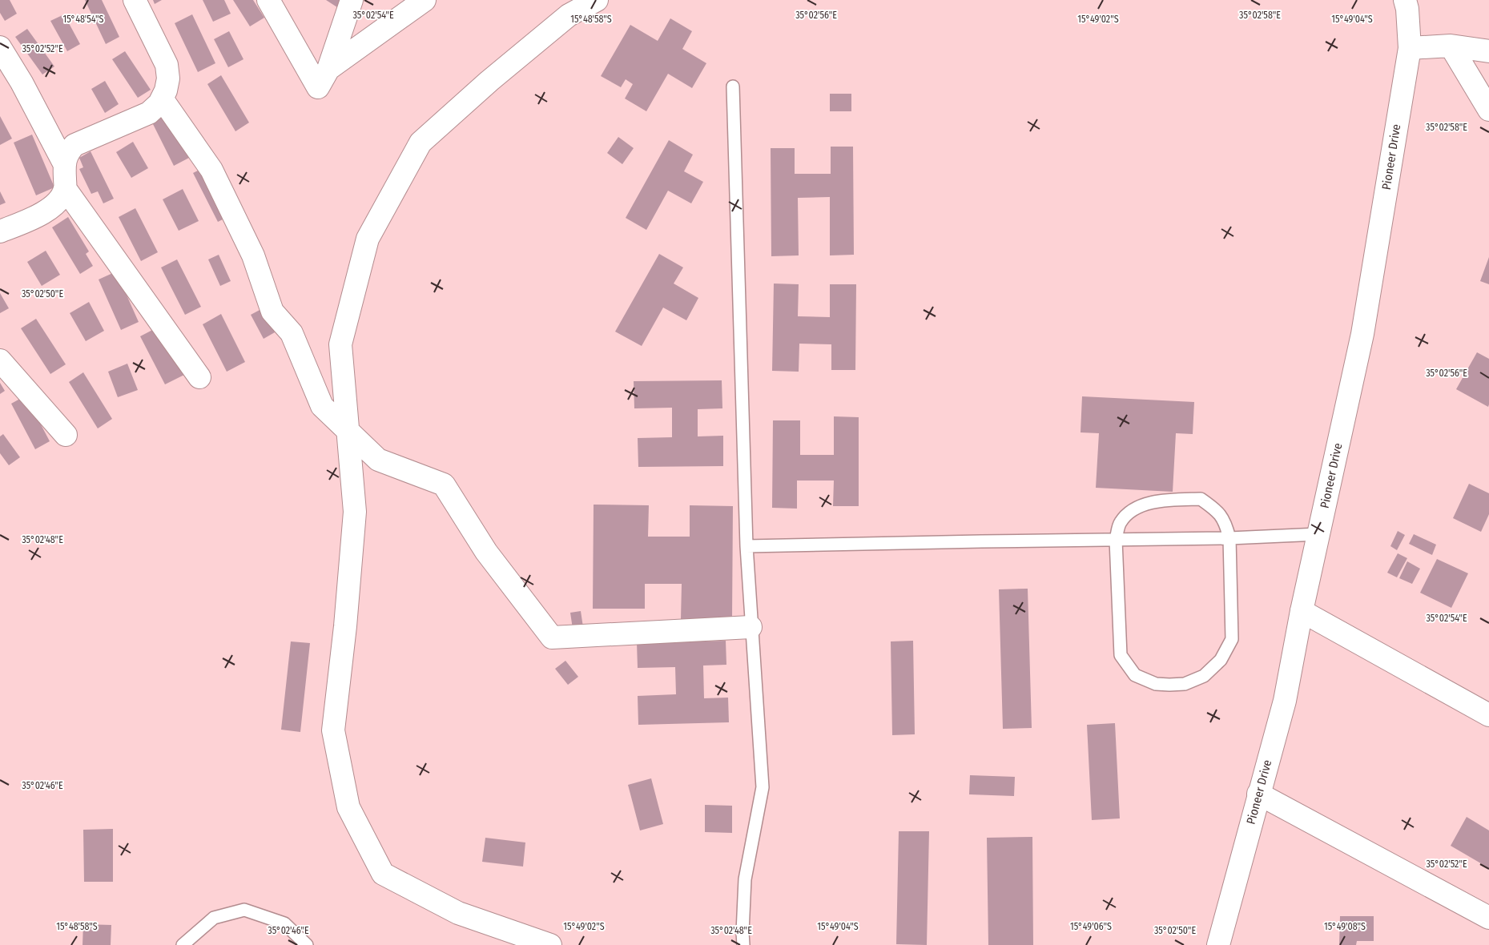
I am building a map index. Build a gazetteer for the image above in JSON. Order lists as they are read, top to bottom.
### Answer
{
  "streets": {
    "street": ["Pioneer Drive"]
  },
  "coordinates": [
    "35°02'58\"E",
    "35°02'54\"E",
    "35°02'56\"E",
    "15°48'54\"S",
    "15°48'58\"S",
    "15°49'02\"S",
    "15°49'04\"S",
    "35°02'52\"E",
    "35°02'50\"E",
    "35°02'48\"E",
    "35°02'46\"E",
    "15°49'06\"S",
    "15°49'08\"S"
  ]
}
